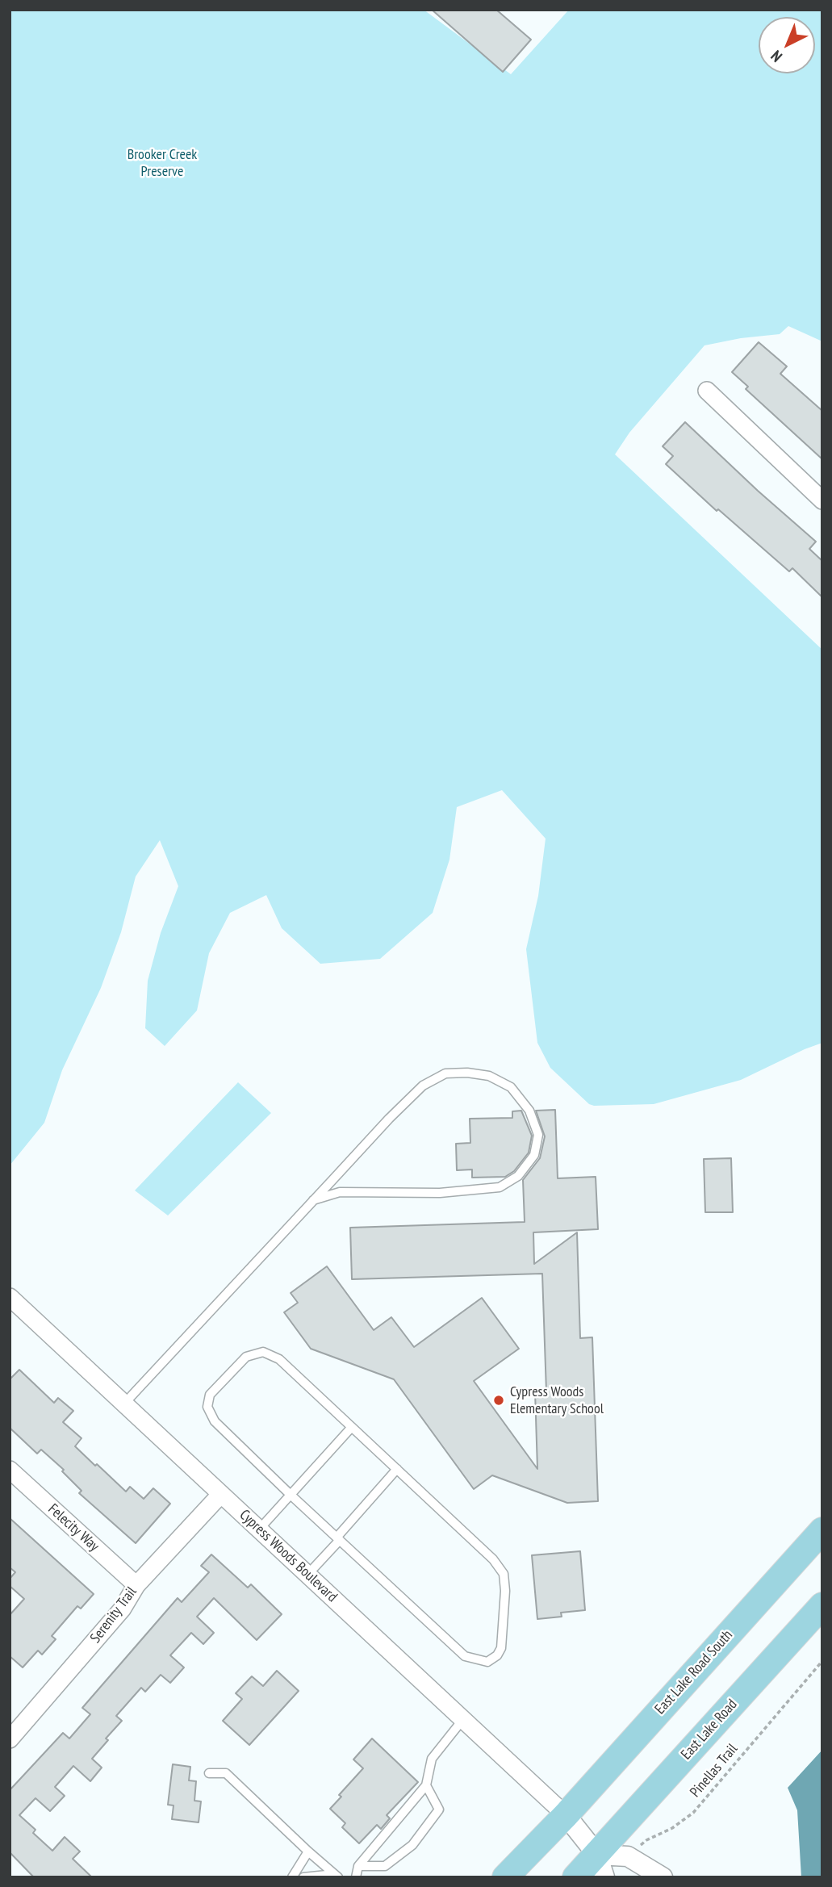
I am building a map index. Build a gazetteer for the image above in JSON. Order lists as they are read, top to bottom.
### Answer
{
  "streets": {
    "main road": ["East Lake Road South", "East Lake Road"],
    "street": ["Felecity Way", "Cypress Woods Boulevard", "Serenity Trail"],
    "path": ["Pinellas Trail"]
  },
  "crossings": [
    ["Felecity Way", "Serenity Trail"],
    ["Cypress Woods Boulevard", "Serenity Trail"],
    ["Cypress Woods Boulevard", "East Lake Road South"]
  ],
  "parks": ["Brooker Creek Preserve"],
  "places": ["Cypress Woods Elementary School"],
  "north": "bottom left"
}
